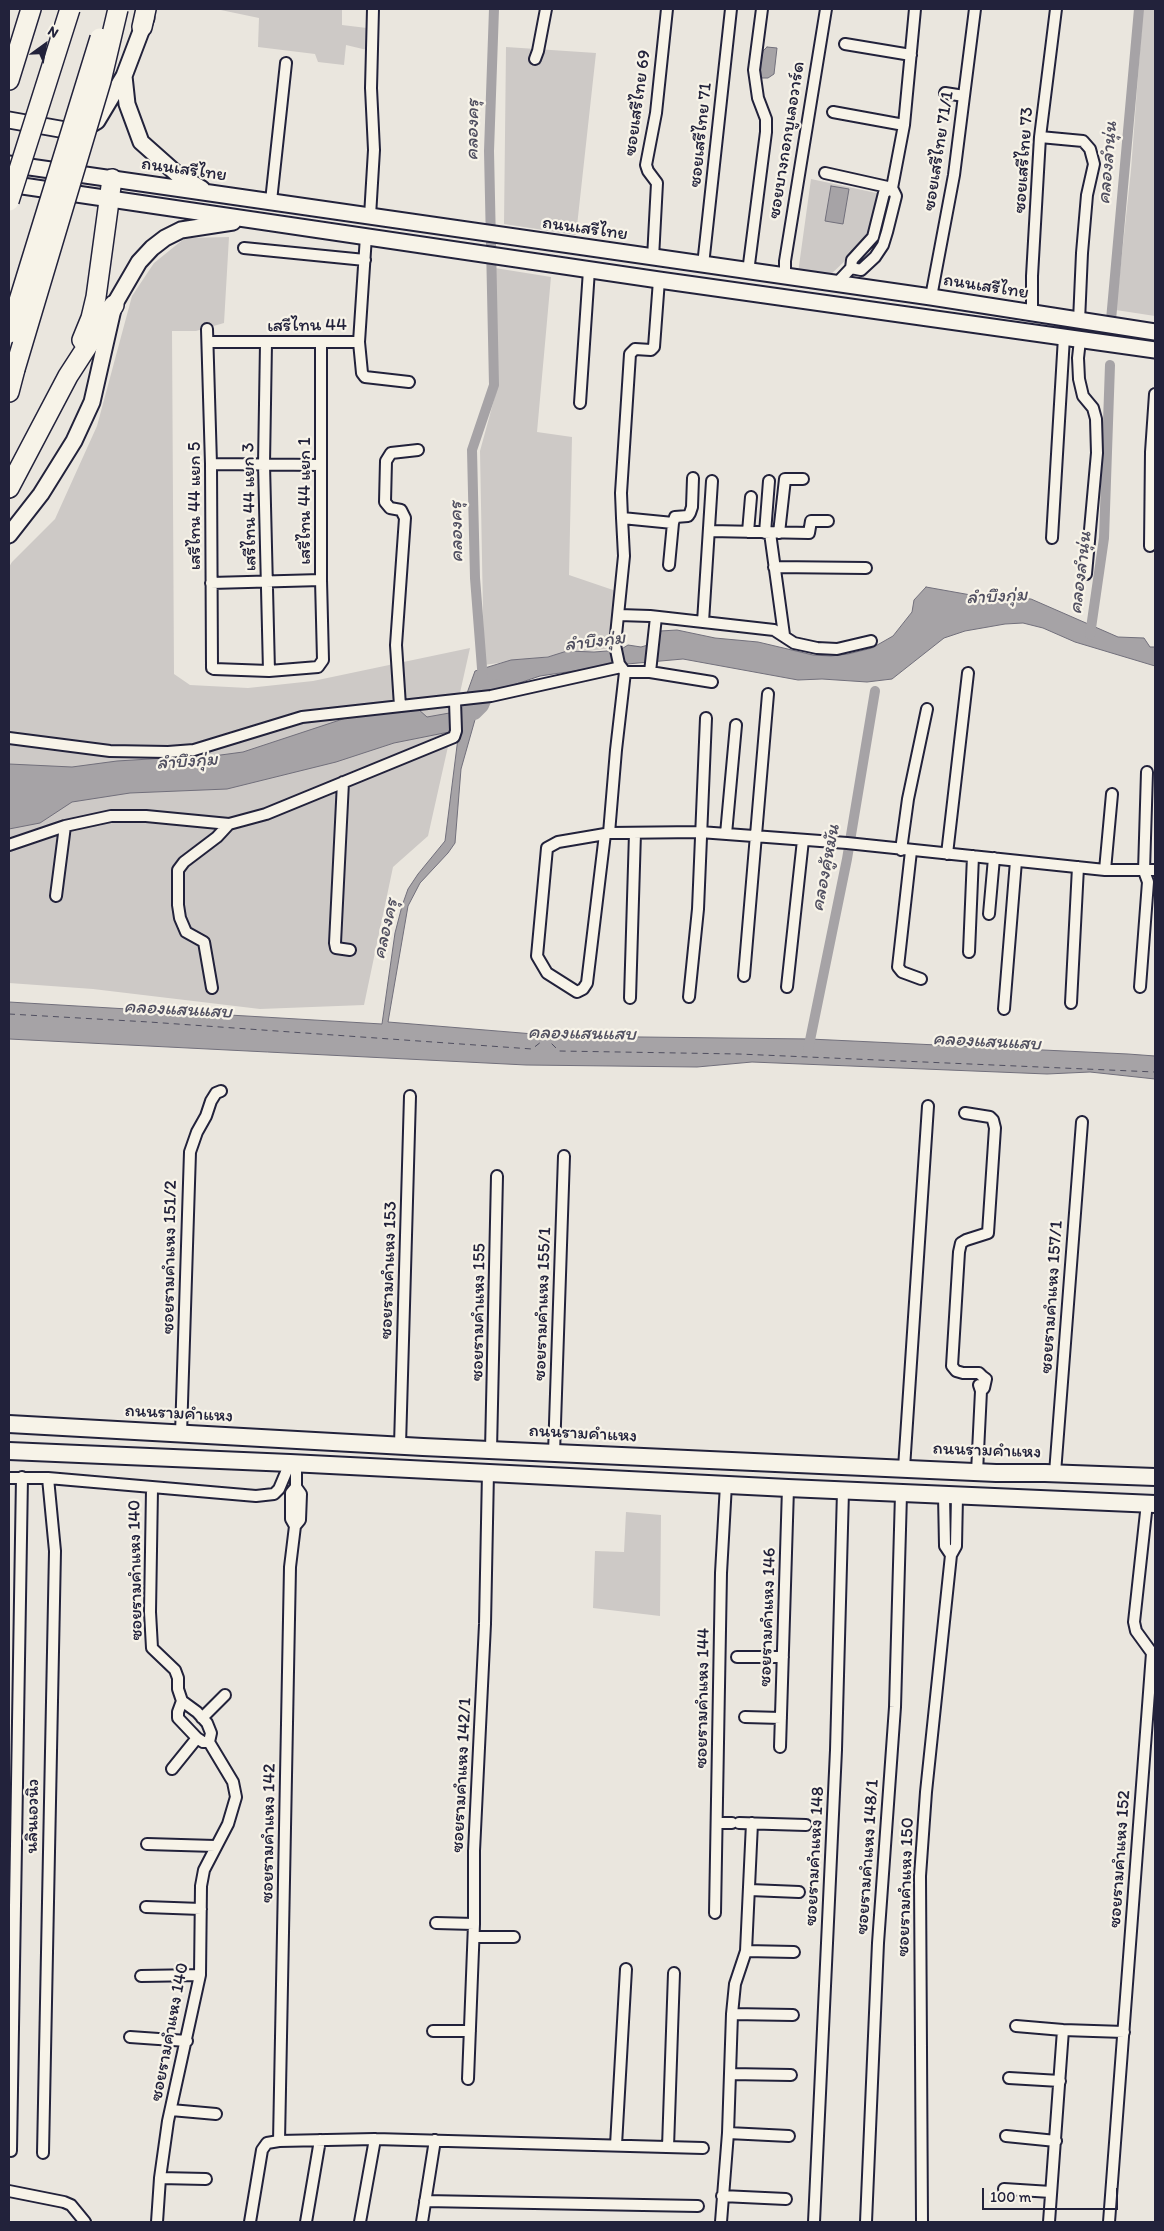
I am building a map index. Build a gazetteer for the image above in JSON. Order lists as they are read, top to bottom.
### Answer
{
  "streets": {
    "main road": ["ถนนเสรีไทย", "ถนนรามคำแหง"],
    "street": [
      "ซอยเสรีไทย 69",
      "ซอยเสรีไทย 71",
      "ซอยบางกอกบูเลอวาร์ด",
      "ซอยเสรีไทย 71/1",
      "ซอยเสรีไทย 73",
      "เสรีไทน 44",
      "เสรีไทน 44 แยก 1",
      "เสรีไทน 44 แยก 5",
      "เสรีไทน 44 แยก 3",
      "ซอยรามคำแหง 151/2",
      "ซอยรามคำแหง 153",
      "ซอยรามคำแหง 157/1",
      "ซอยรามคำแหง 155/1",
      "ซอยรามคำแหง 155",
      "ซอยรามคำแหง 140",
      "ซอยรามคำแหง 146",
      "ซอยรามคำแหง 144",
      "ซอยรามคำแหง 142/1",
      "นลินเอวนิว",
      "ซอยรามคำแหง 142",
      "ซอยรามคำแหง 148",
      "ซอยรามคำแหง 148/1",
      "ซอยรามคำแหง 152",
      "ซอยรามคำแหง 150"
    ]
  },
  "crossings": [
    ["ซอยเสรีไทย 69", "ถนนเสรีไทย"],
    ["ซอยเสรีไทย 71", "ถนนเสรีไทย"],
    ["ซอยบางกอกบูเลอวาร์ด", "ถนนเสรีไทย"],
    ["ซอยเสรีไทย 71/1", "ถนนเสรีไทย"],
    ["ซอยเสรีไทย 73", "ถนนเสรีไทย"],
    ["เสรีไทน 44", "เสรีไทน 44 แยก 1"],
    ["เสรีไทน 44", "เสรีไทน 44 แยก 5"],
    ["เสรีไทน 44", "เสรีไทน 44 แยก 3"],
    ["เสรีไทน 44 แยก 1", "เสรีไทน 44 แยก 5"],
    ["เสรีไทน 44 แยก 1", "เสรีไทน 44 แยก 3"],
    ["เสรีไทน 44 แยก 5", "เสรีไทน 44 แยก 3"],
    ["ซอยรามคำแหง 151/2", "ถนนรามคำแหง"],
    ["ซอยรามคำแหง 153", "ถนนรามคำแหง"],
    ["ซอยรามคำแหง 157/1", "ถนนรามคำแหง"],
    ["ซอยรามคำแหง 155/1", "ถนนรามคำแหง"],
    ["ซอยรามคำแหง 155", "ถนนรามคำแหง"]
  ],
  "water": [
    "คลองครุ",
    "คลองลำนุ่น",
    "ลำบึงกุ่ม",
    "คลองคู้หมัน",
    "คลองแสนแสบ"
  ],
  "scale_bar": "100 m",
  "north": "top right"
}
